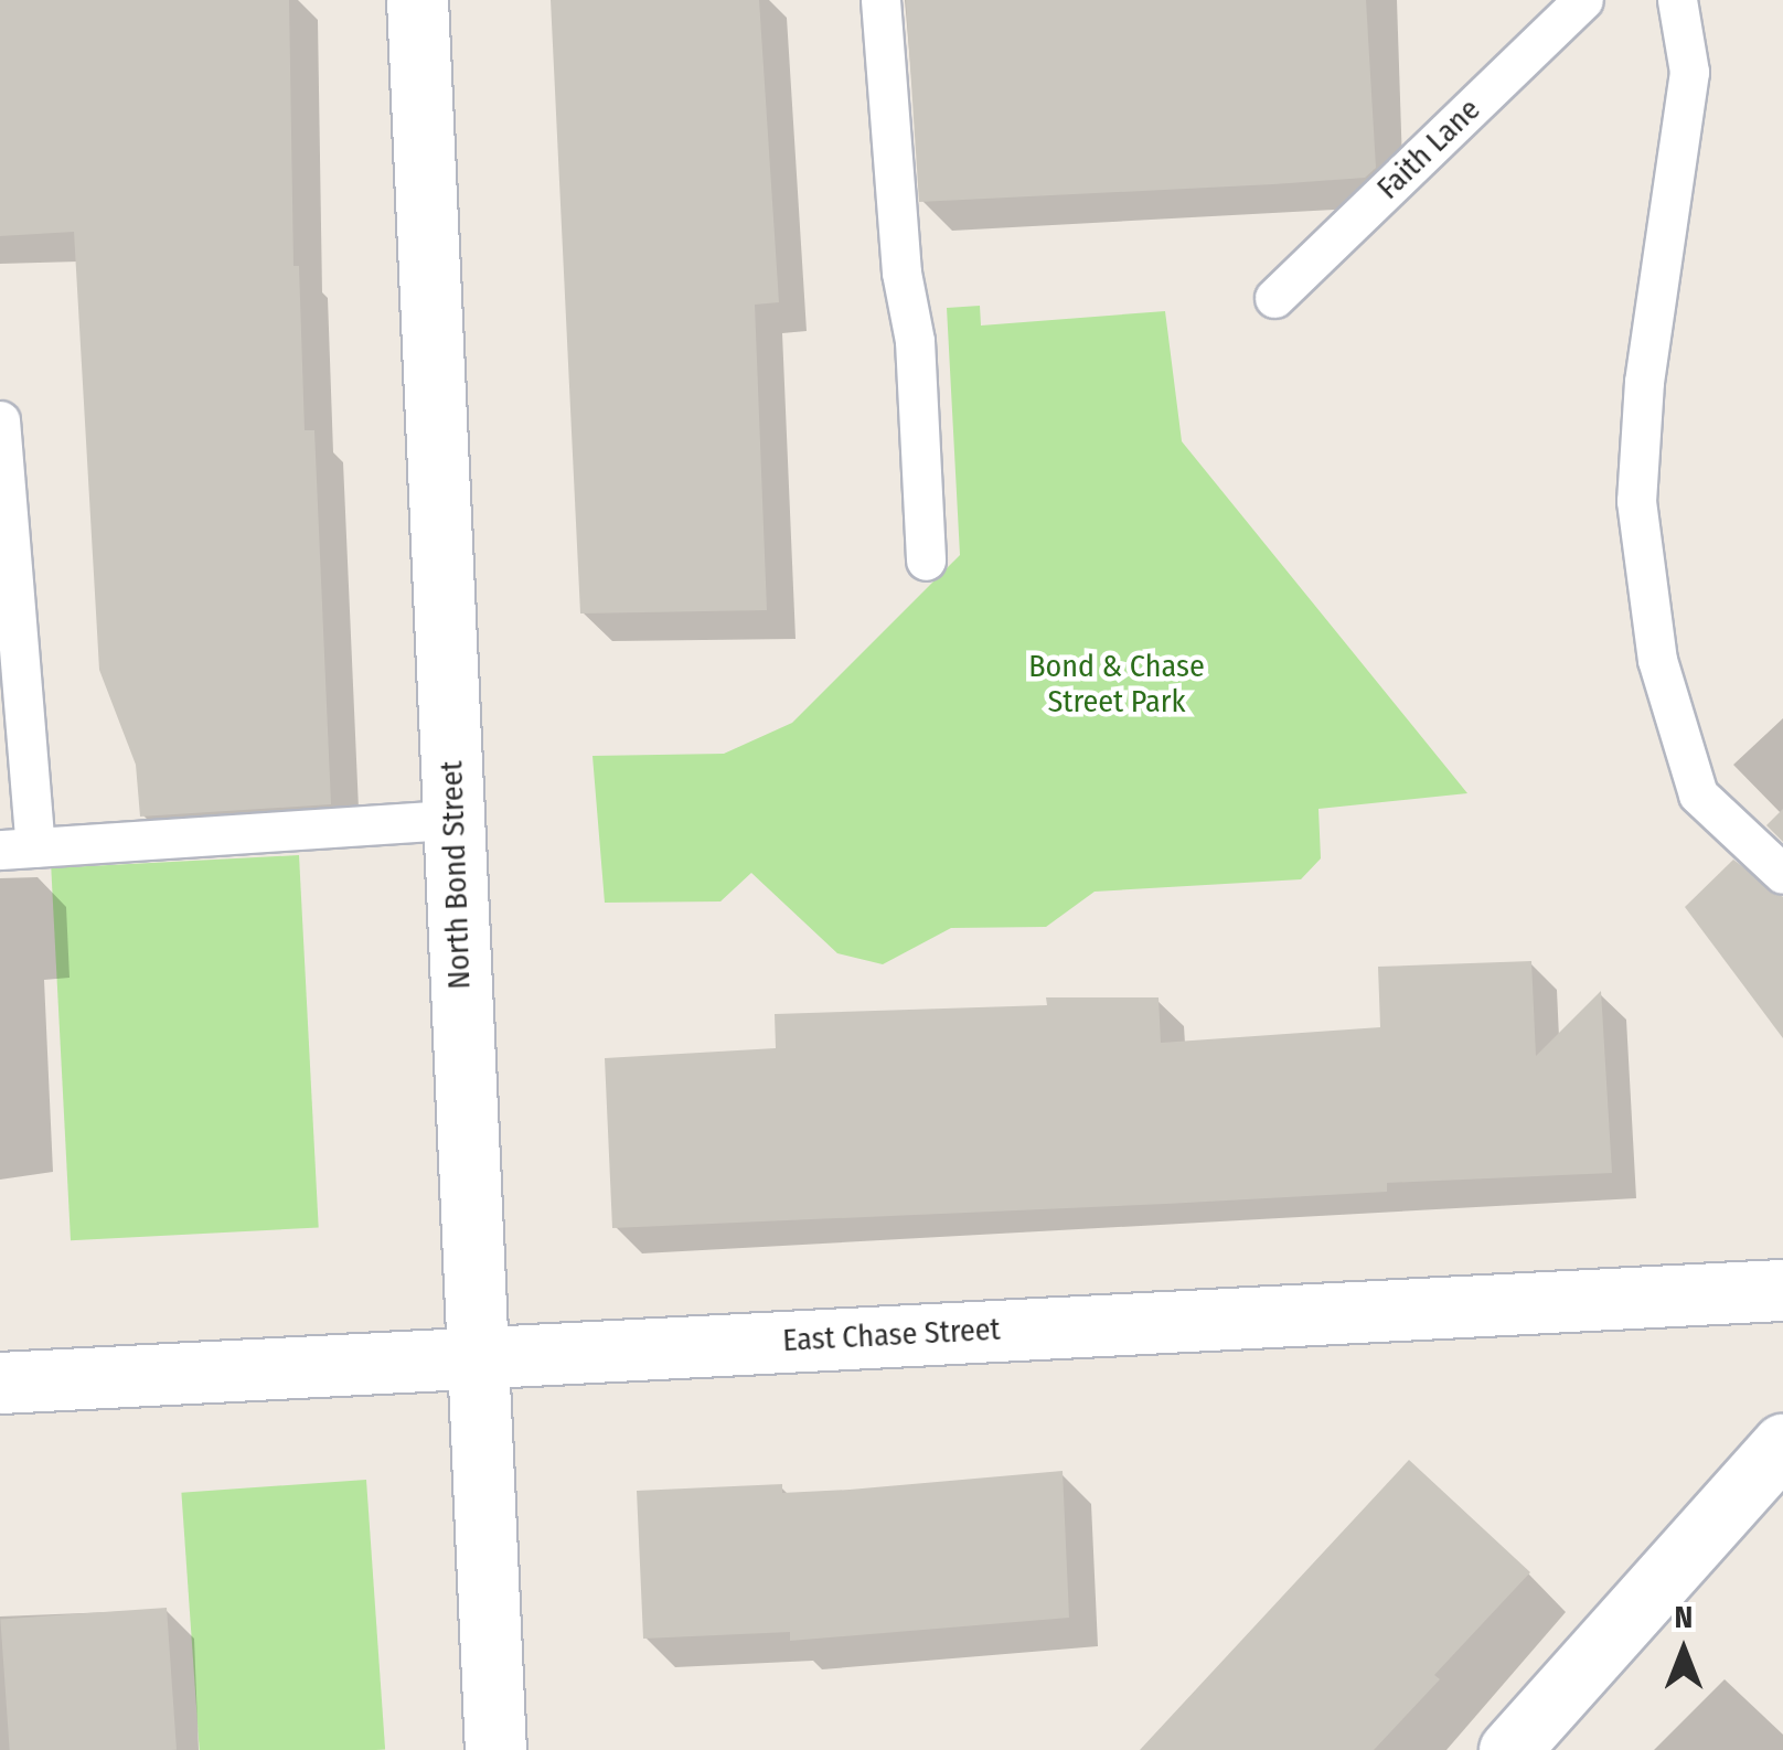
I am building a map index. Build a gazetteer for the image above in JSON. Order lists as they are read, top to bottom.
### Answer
{
  "streets": {
    "street": ["North Bond Street", "East Chase Street"],
    "lane": ["Faith Lane"]
  },
  "crossings": [
    ["North Bond Street", "East Chase Street"]
  ],
  "parks": ["Bond & Chase Street Park"],
  "north": "top"
}
